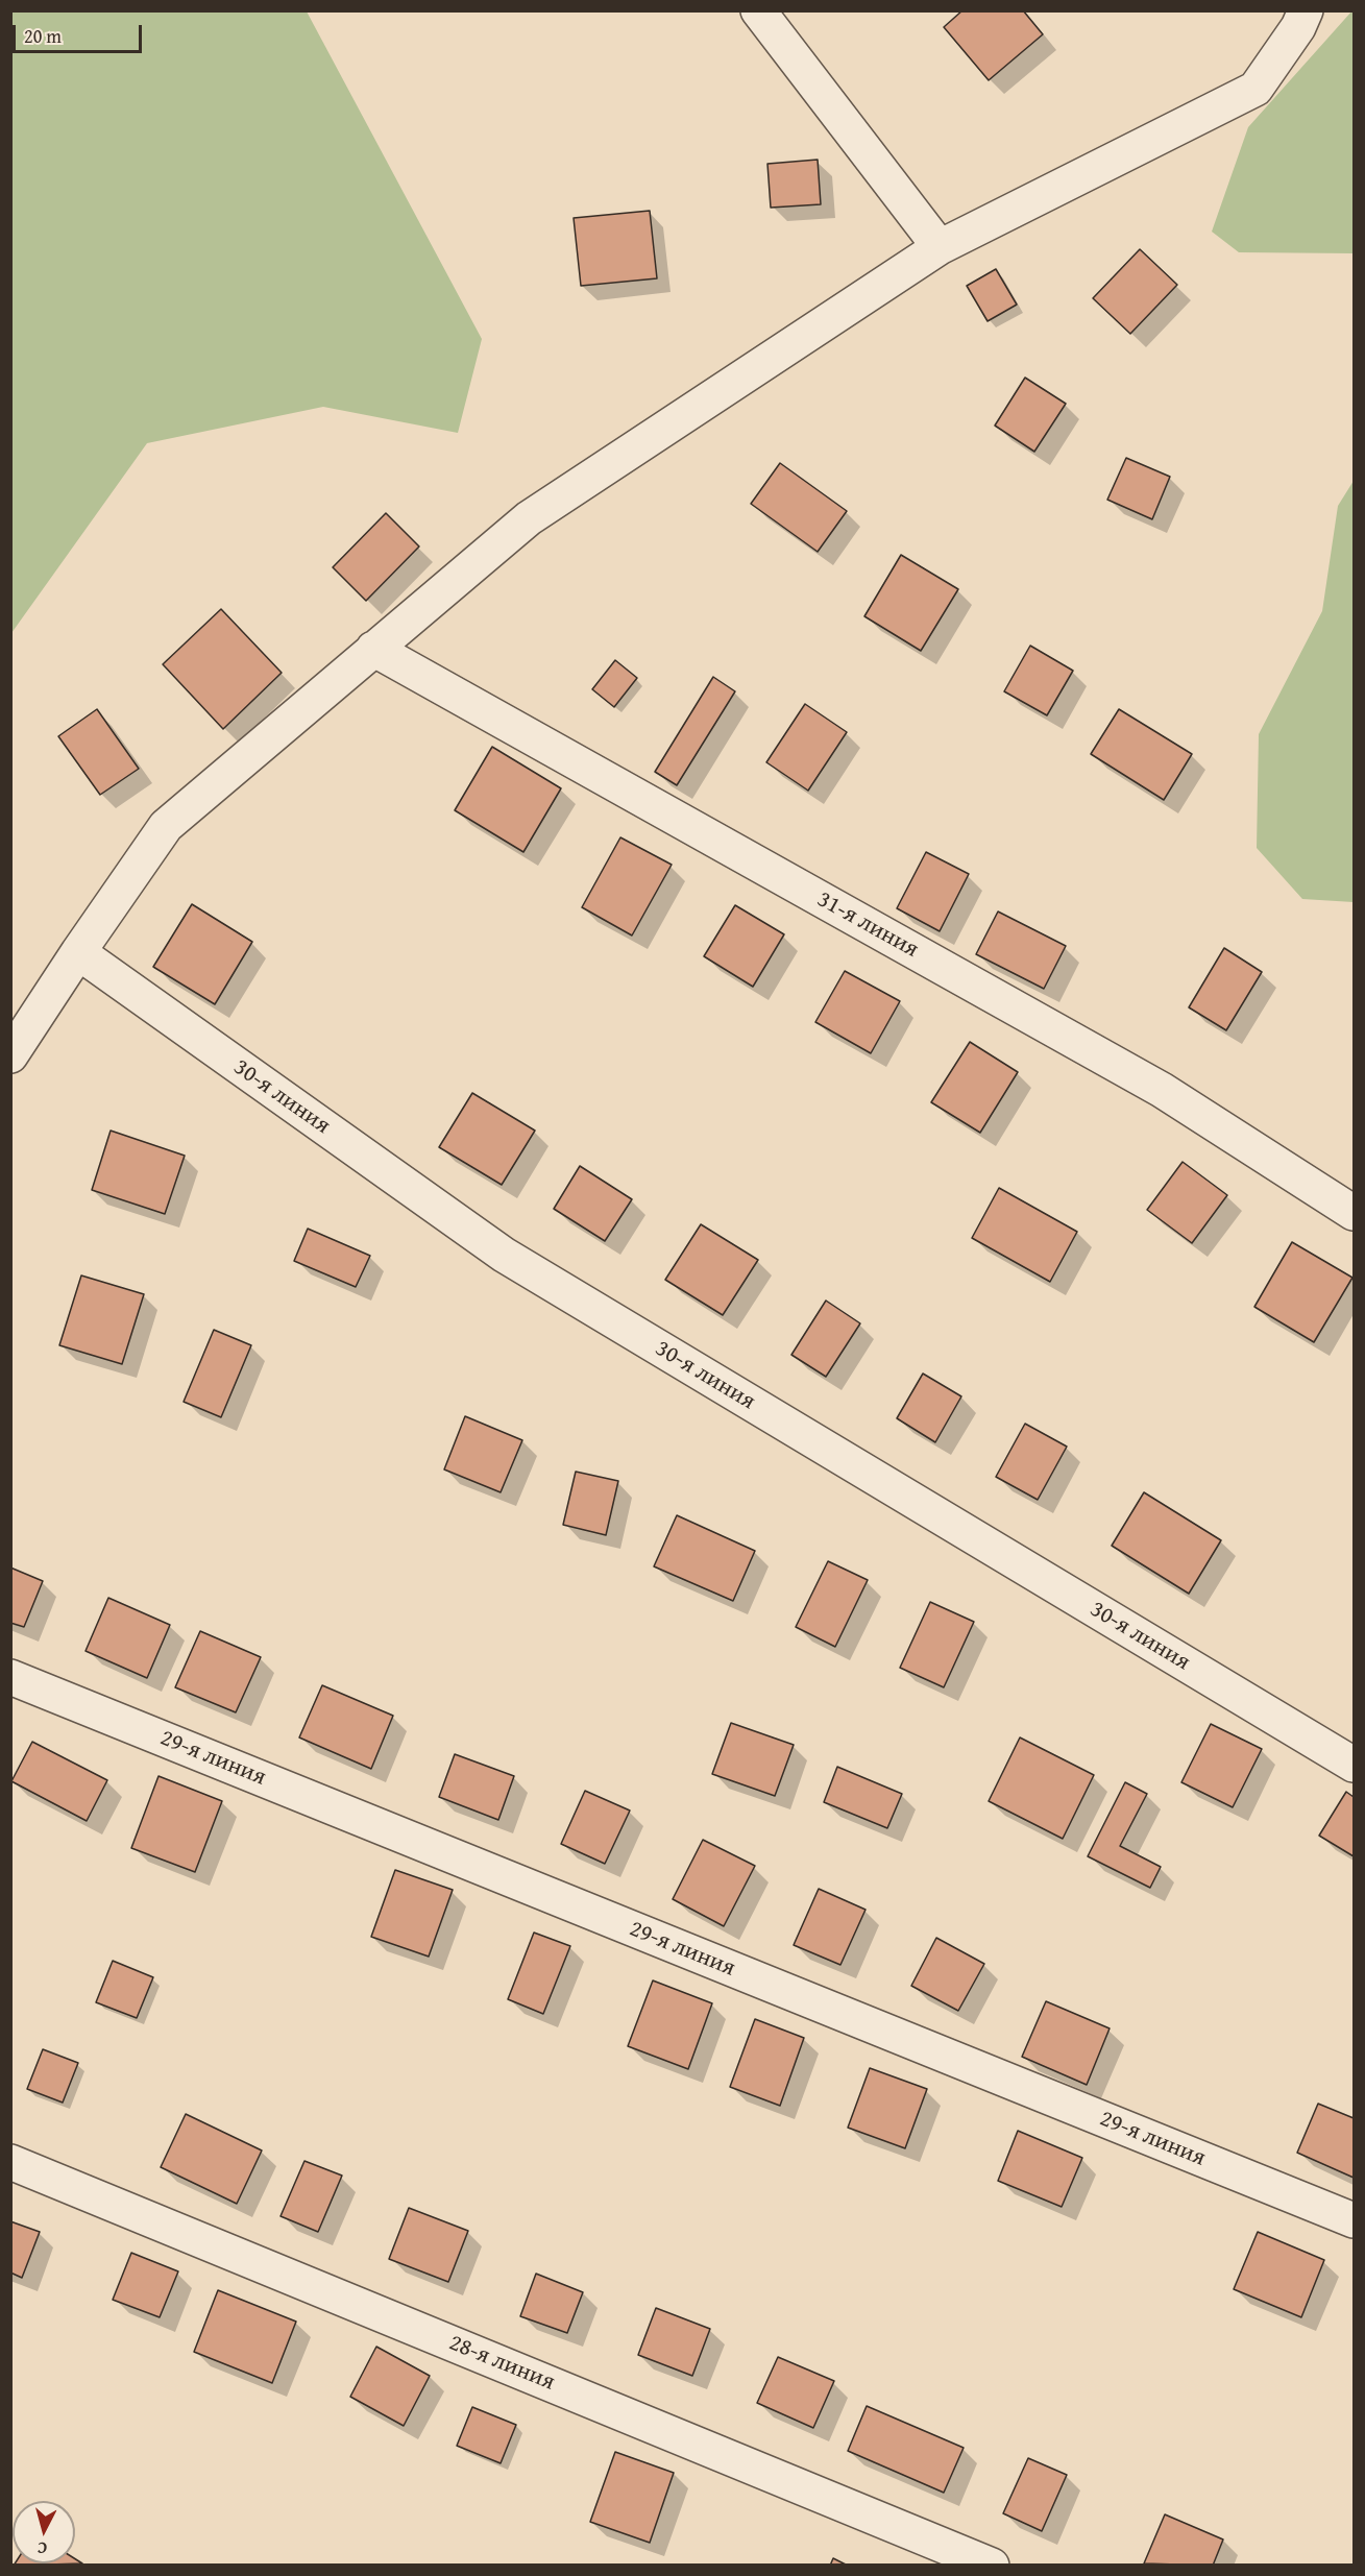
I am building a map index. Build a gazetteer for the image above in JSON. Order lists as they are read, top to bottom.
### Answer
{
  "streets": {
    "street": [
      "31-я линия",
      "30-я линия",
      "29-я линия",
      "28-я линия"
    ]
  },
  "scale_bar": "20 m",
  "north": "bottom"
}
